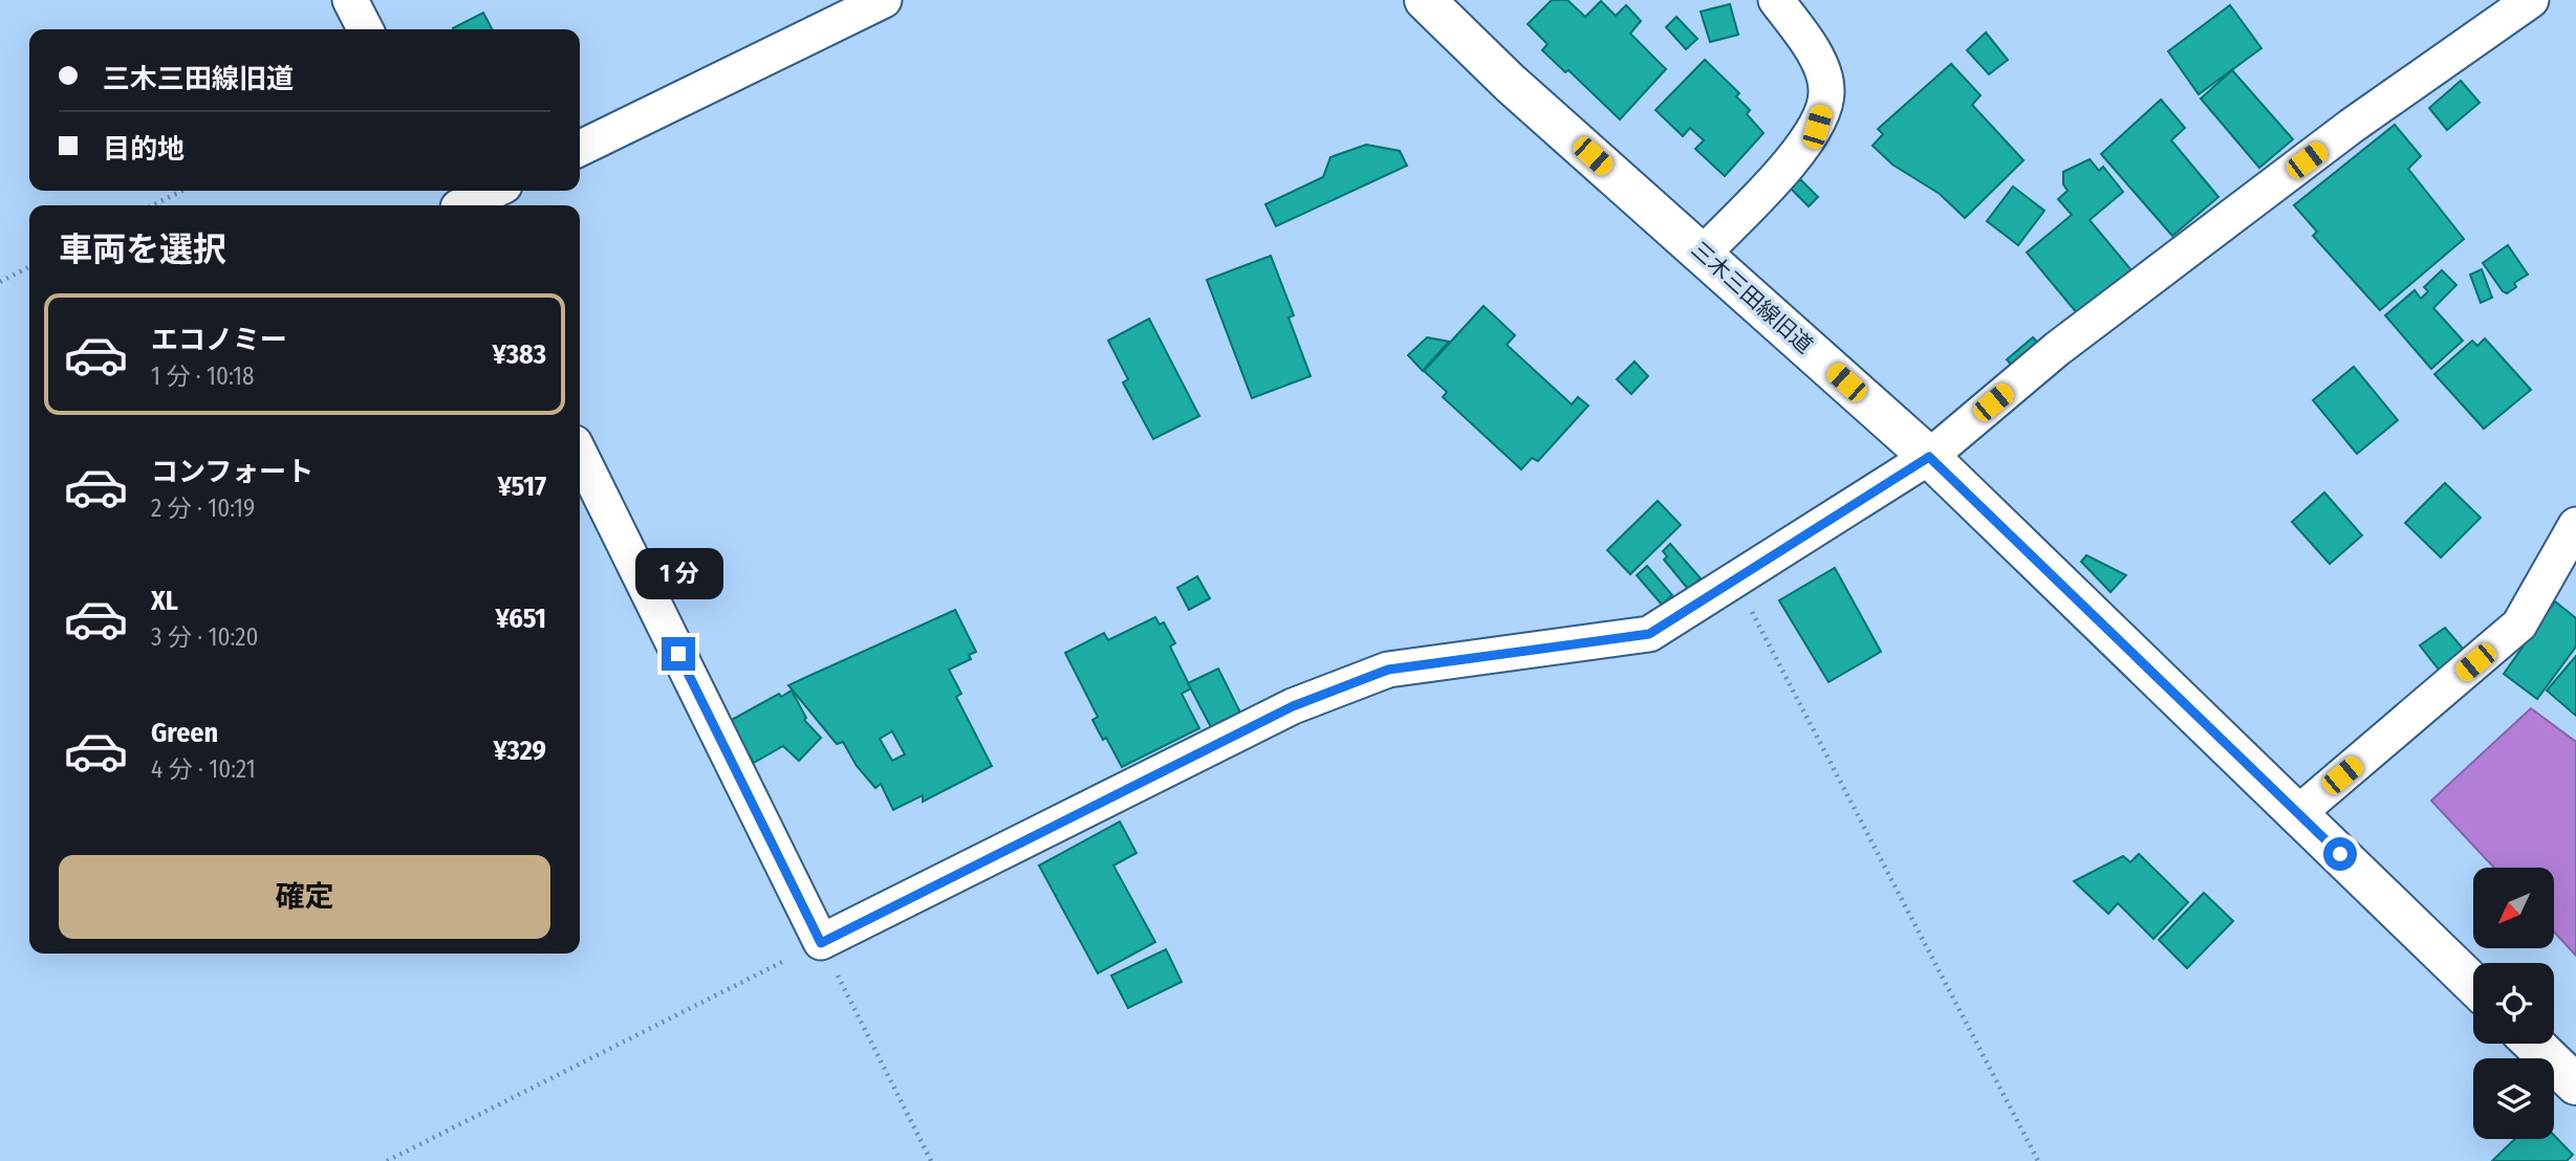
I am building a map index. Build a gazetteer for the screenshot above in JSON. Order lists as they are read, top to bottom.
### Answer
{
  "streets": {
    "street": ["三木三田線旧道"]
  },
  "north": "bottom left",
  "page": {
    "banner": ["三木三田線旧道", "目的地"],
    "heading": "車両を選択",
    "list": [
      {
        "name": "エコノミー",
        "note": "1 分 · 10:18",
        "value": "¥383"
      },
      {
        "name": "コンフォート",
        "note": "2 分 · 10:19",
        "value": "¥517"
      },
      {
        "name": "XL",
        "note": "3 分 · 10:20",
        "value": "¥651"
      },
      {
        "name": "Green",
        "note": "4 分 · 10:21",
        "value": "¥329"
      }
    ],
    "bubble": "1 分",
    "buttons": "確定"
  }
}
